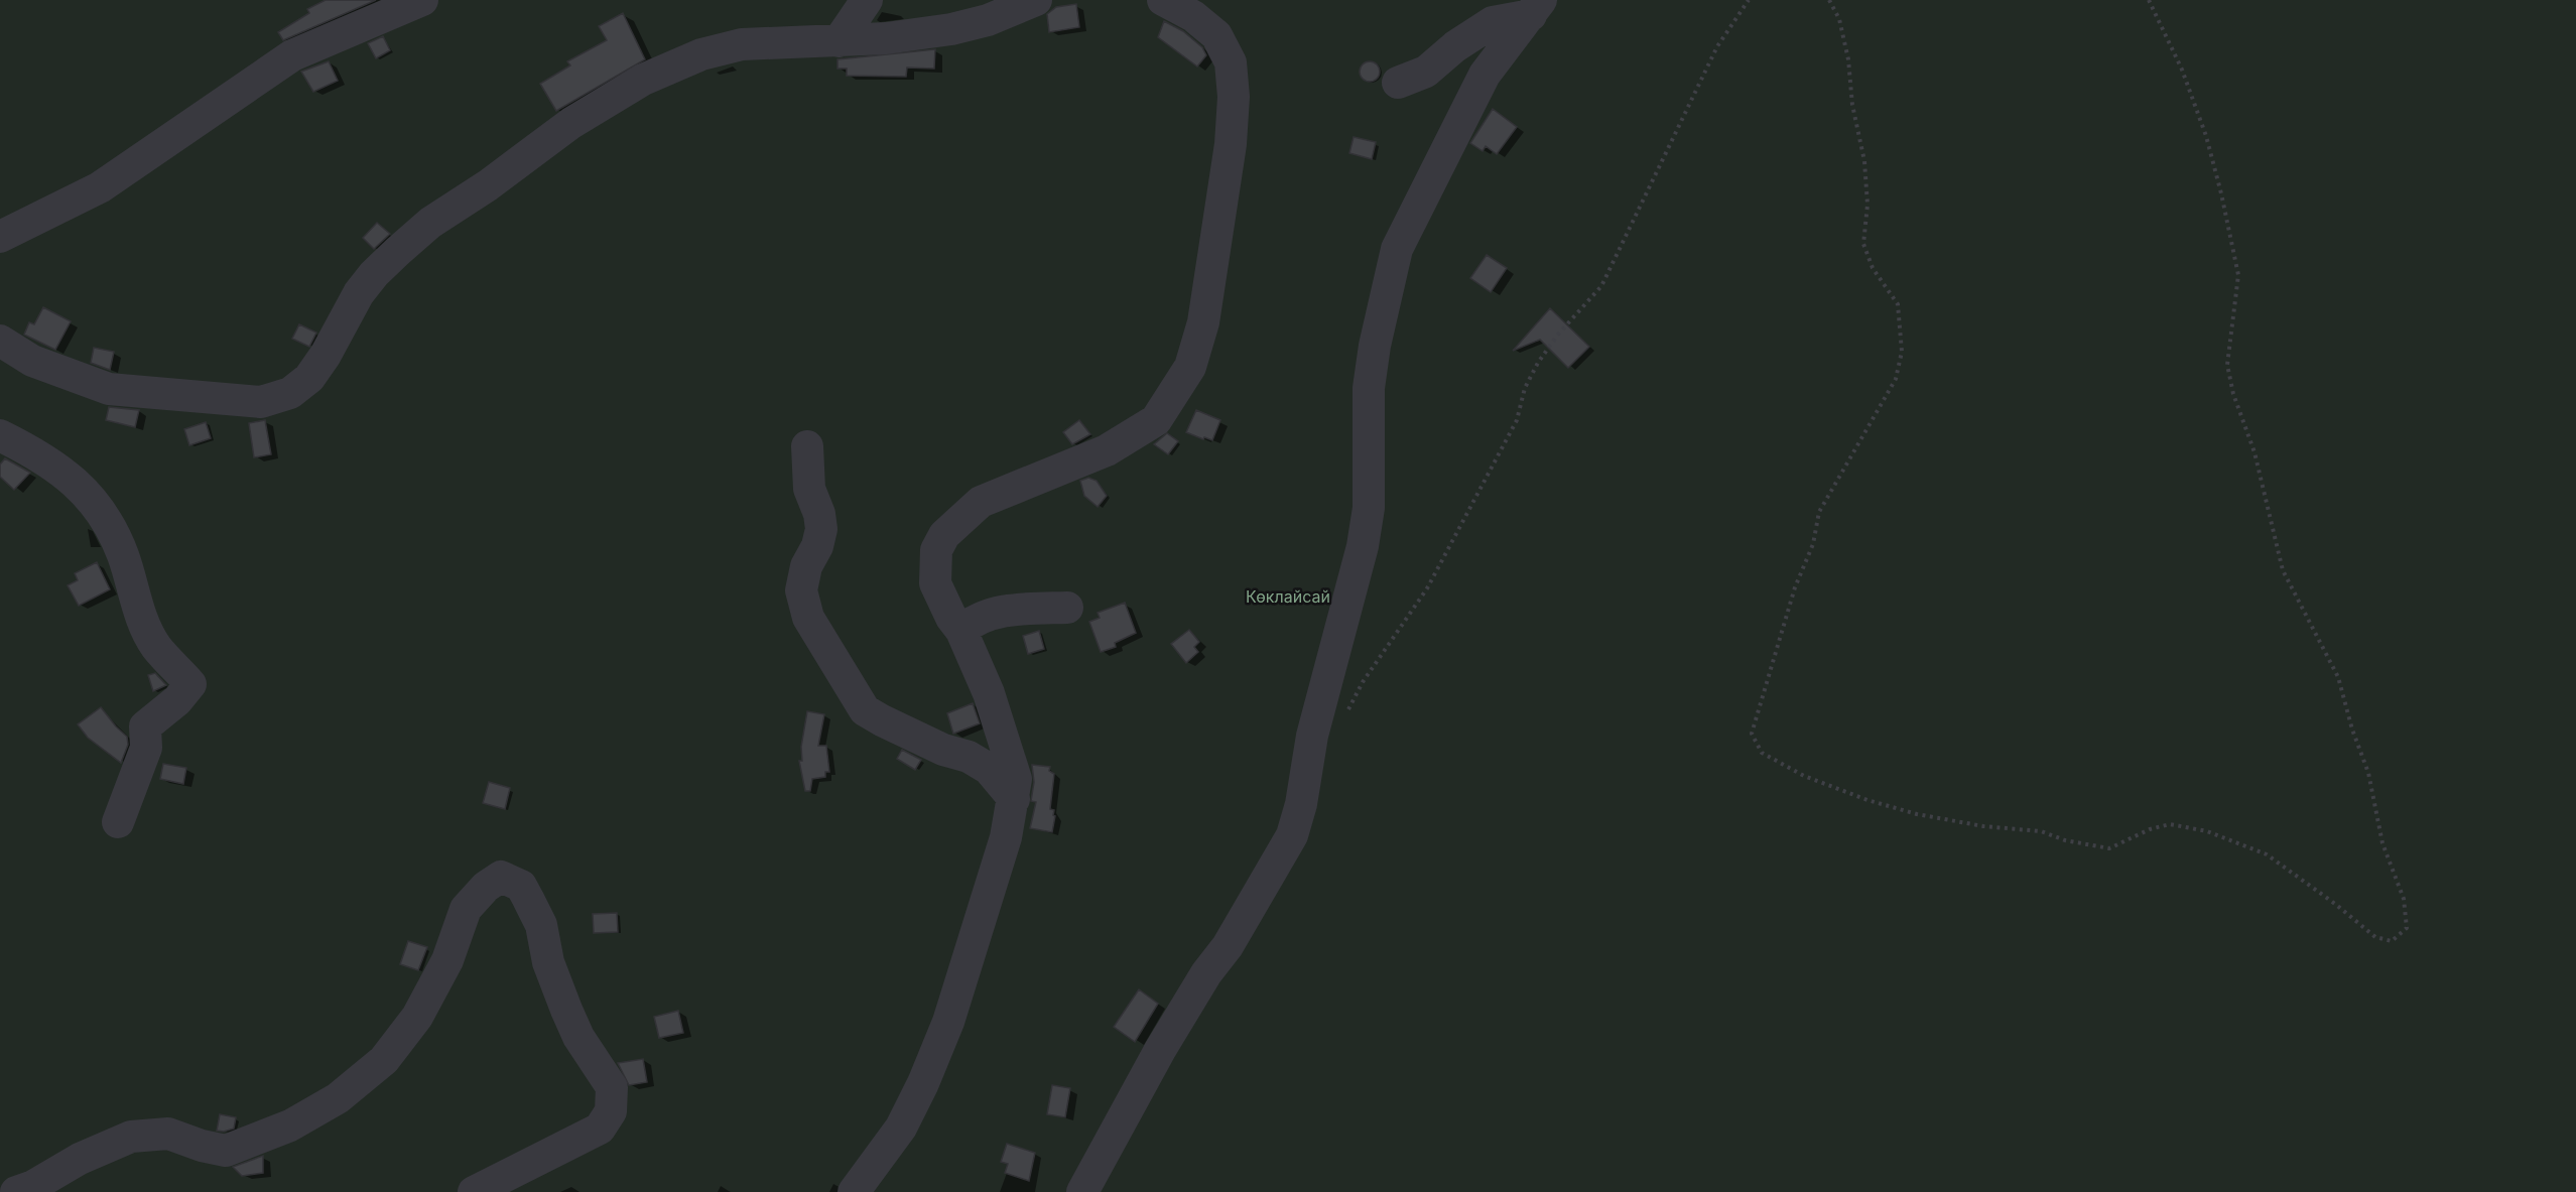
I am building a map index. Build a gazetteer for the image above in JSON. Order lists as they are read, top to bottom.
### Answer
{
  "parks": ["Көклайсай"]
}
